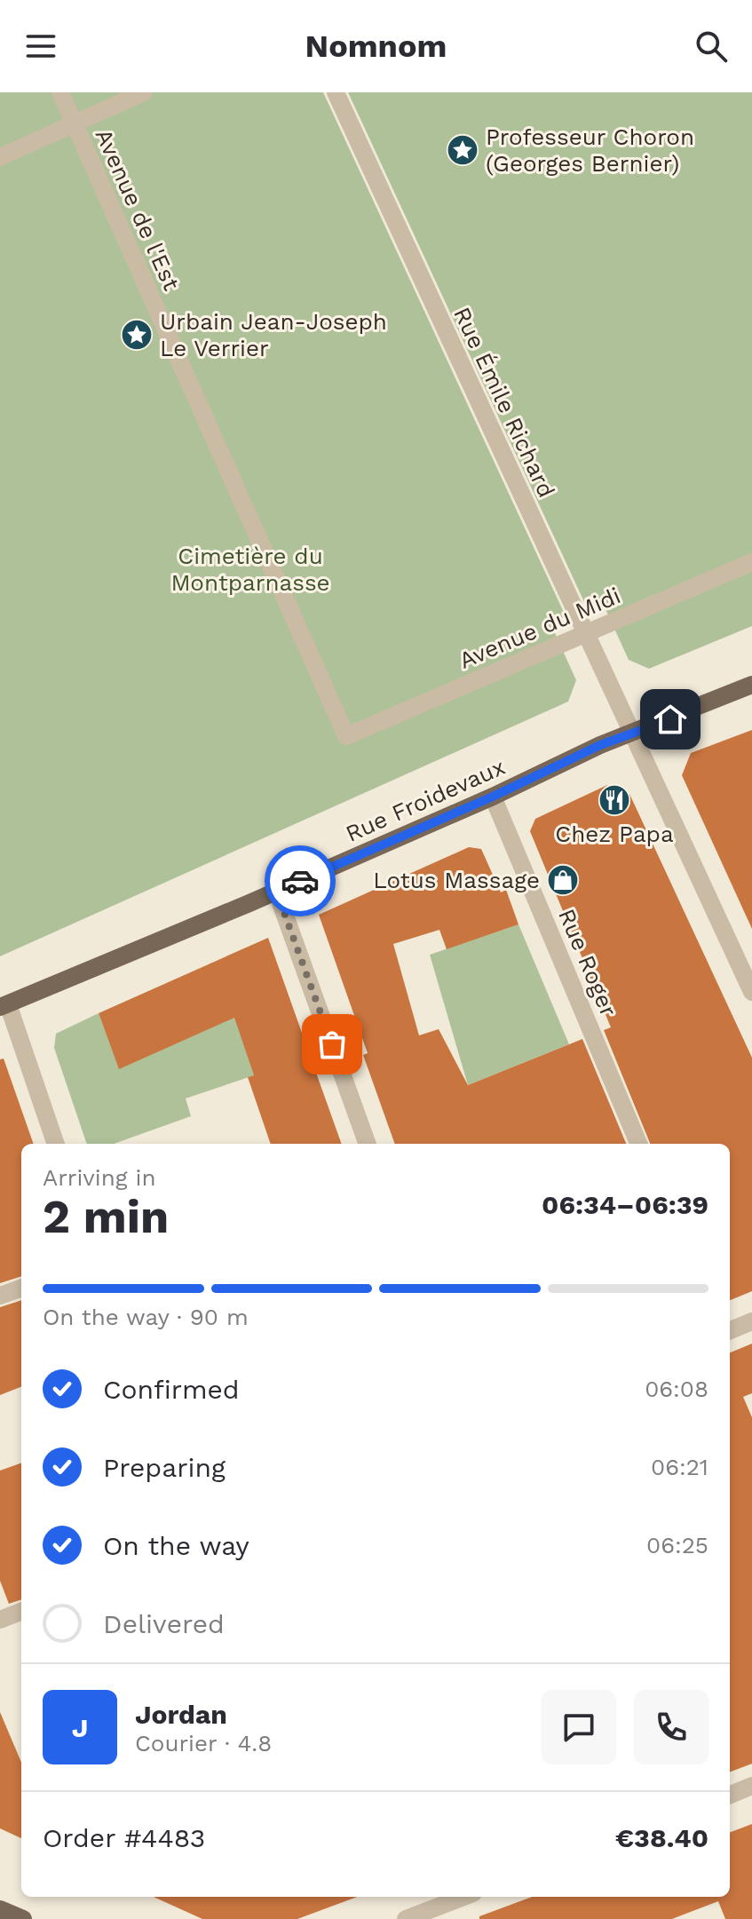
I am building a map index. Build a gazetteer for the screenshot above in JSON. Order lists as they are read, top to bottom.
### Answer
{
  "streets": {
    "main road": ["Rue Froidevaux"],
    "street": [
      "Avenue de l'Est",
      "Rue Émile Richard",
      "Avenue du Midi",
      "Rue Roger"
    ]
  },
  "crossings": [
    ["Avenue de l'Est", "Avenue du Midi"],
    ["Rue Émile Richard", "Avenue du Midi"],
    ["Rue Émile Richard", "Rue Froidevaux"],
    ["Rue Froidevaux", "Rue Roger"]
  ],
  "parks": ["Cimetière du Montparnasse"],
  "places": {
    "place": ["Professeur Choron (Georges Bernier)", "Urbain Jean-Joseph Le Verrier"],
    "restaurant": ["Chez Papa"],
    "shop": ["Lotus Massage"]
  },
  "page": {
    "header": "Nomnom",
    "heading": ["2 min", "Arriving in", "06:34–06:39"],
    "panel": [
      "Jordan",
      "Courier · 4.8",
      "Order #4483",
      "€38.40"
    ],
    "bar": "On the way · 90 m",
    "list": [
      ["Confirmed", "06:08"],
      ["Preparing", "06:21"],
      ["On the way", "06:25"],
      "Delivered"
    ],
    "round": "J"
  }
}
